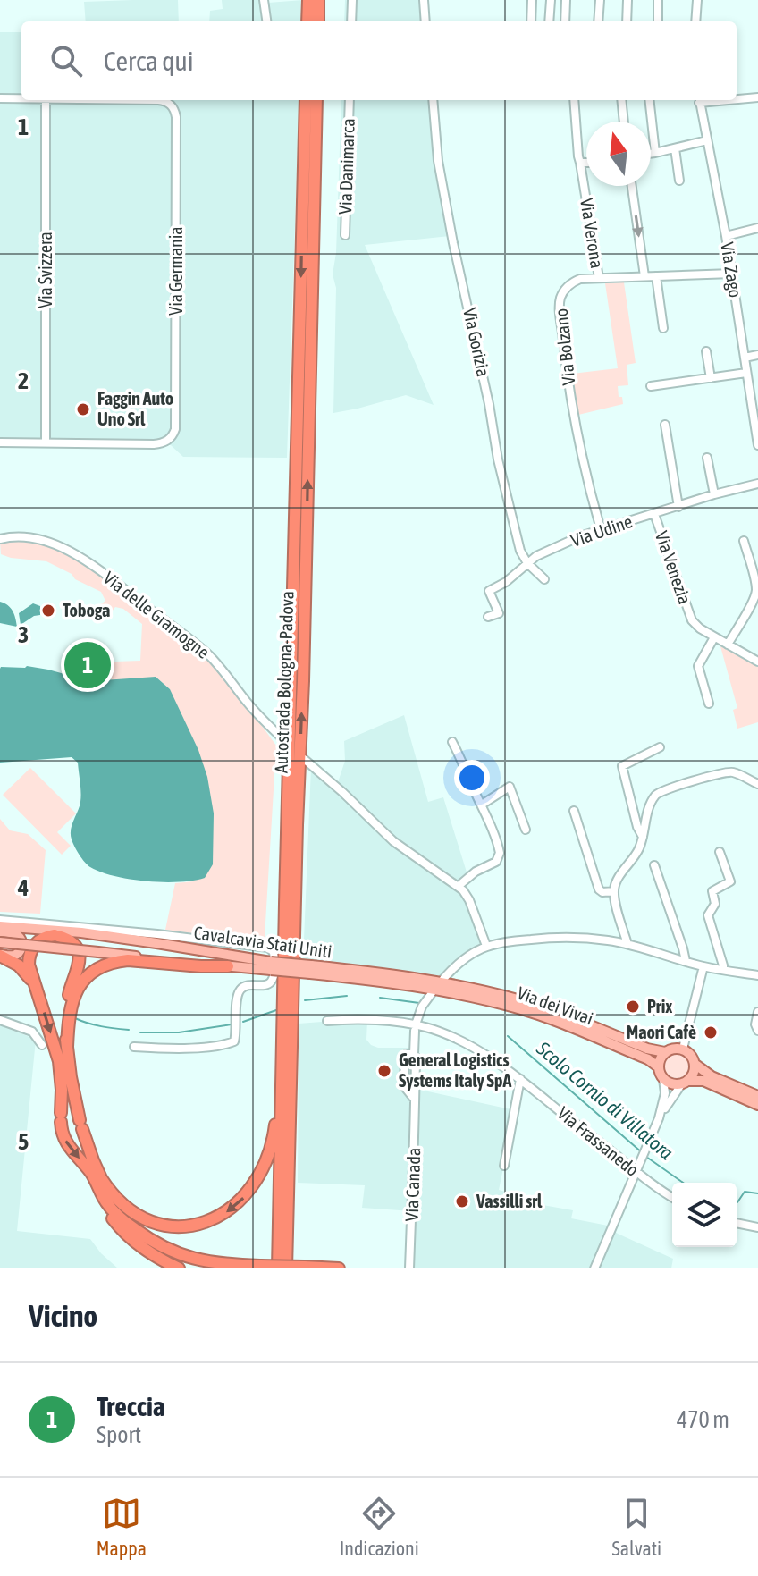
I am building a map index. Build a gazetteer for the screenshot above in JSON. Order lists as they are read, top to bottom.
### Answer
{
  "streets": {
    "highway": ["Autostrada Bologna-Padova"],
    "main road": ["Cavalcavia Stati Uniti", "Via dei Vivai"],
    "street": [
      "Via Danimarca",
      "Via Verona",
      "Via Svizzera",
      "Via Zago",
      "Via Germania",
      "Via Gorizia",
      "Via Bolzano",
      "Via Udine",
      "Via Venezia",
      "Via delle Gramogne",
      "Via Frassanedo",
      "Via Canada"
    ]
  },
  "crossings": [
    ["Via Verona", "Via Bolzano"],
    ["Via Svizzera", "Via Germania"],
    ["Via Zago", "Via Bolzano"],
    ["Via Gorizia", "Via Udine"],
    ["Via Bolzano", "Via Udine"],
    ["Via Udine", "Via Venezia"],
    ["Cavalcavia Stati Uniti", "Via dei Vivai"],
    ["Via Frassanedo", "Via Canada"]
  ],
  "water": ["Scolo Cornio di Villatora"],
  "places": [
    "Faggin Auto Uno Srl",
    "Toboga",
    "Prix",
    "Maori Cafè",
    "General Logistics Systems Italy SpA",
    "Vassilli srl"
  ],
  "north": "top",
  "page": {
    "search": "Cerca qui",
    "pins": "1",
    "heading": "Vicino",
    "list": [
      {
        "mark": "1",
        "name": "Treccia",
        "note": "Sport",
        "value": "470 m"
      }
    ],
    "nav": ["Mappa", "Indicazioni", "Salvati"]
  },
  "grid": {
    "rows": [
      "1",
      "2",
      "3",
      "4",
      "5"
    ]
  }
}
